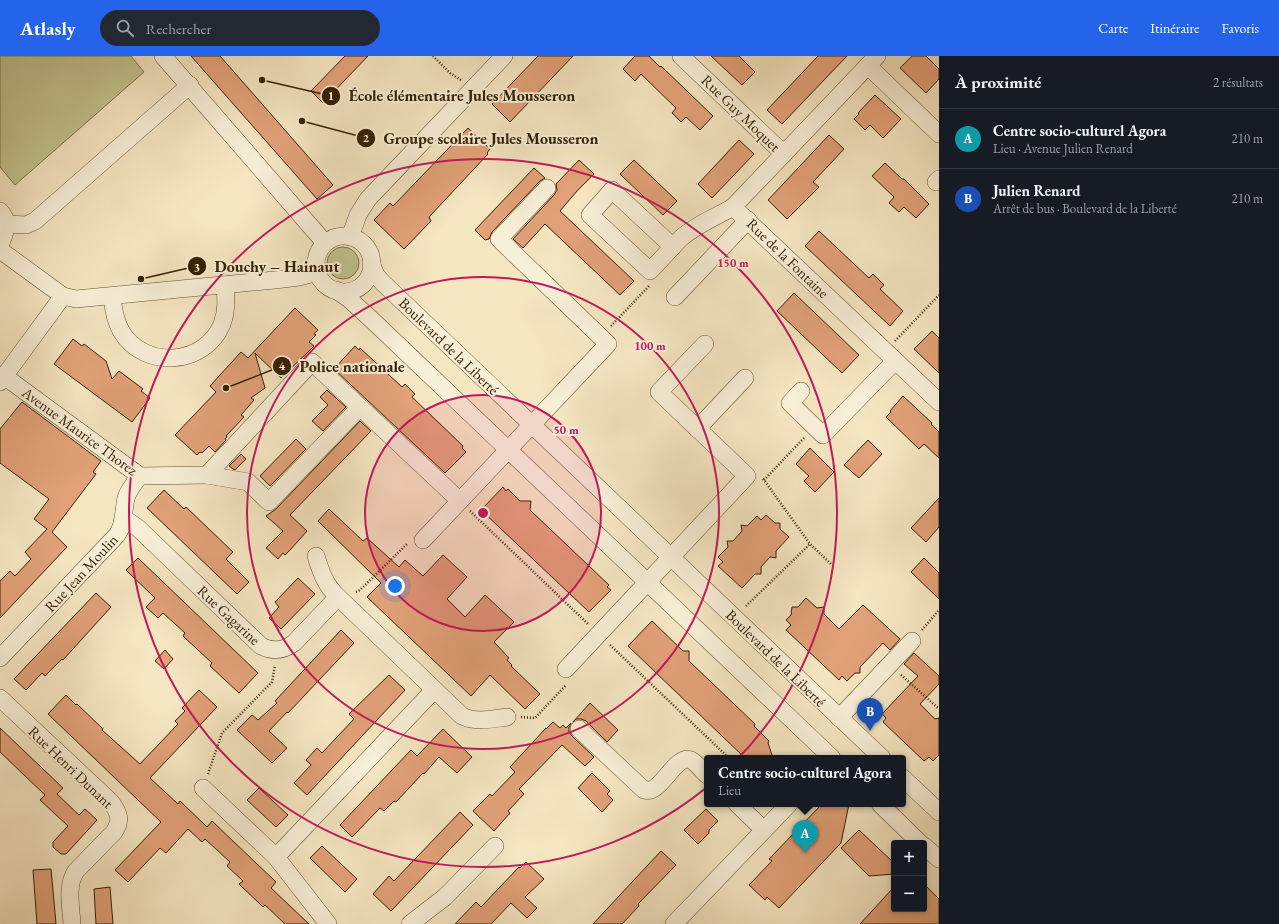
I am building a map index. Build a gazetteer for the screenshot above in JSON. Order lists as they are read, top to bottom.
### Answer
{
  "streets": {
    "street": [
      "Rue Guy Moquet",
      "Rue de la Fontaine",
      "Boulevard de la Liberté",
      "Avenue Maurice Thorez",
      "Rue Jean Moulin",
      "Rue Gagarine",
      "Rue Henri Dunant"
    ]
  },
  "crossings": [
    ["Rue Guy Moquet", "Rue de la Fontaine"],
    ["Avenue Maurice Thorez", "Rue Jean Moulin"],
    ["Rue Jean Moulin", "Rue Gagarine"]
  ],
  "places": [
    "École élémentaire Jules Mousseron",
    "Groupe scolaire Jules Mousseron",
    "Douchy – Hainaut",
    "Police nationale"
  ],
  "page": {
    "header": "Atlasly",
    "search": "Rechercher",
    "nav": ["Carte", "Itinéraire", "Favoris"],
    "heading": ["À proximité", "2 résultats"],
    "list": [
      {
        "mark": "A",
        "name": "Centre socio-culturel Agora",
        "note": "Lieu · Avenue Julien Renard",
        "value": "210 m"
      },
      {
        "mark": "B",
        "name": "Julien Renard",
        "note": "Arrêt de bus · Boulevard de la Liberté",
        "value": "210 m"
      }
    ],
    "pins": ["B", "A"],
    "popup": ["Centre socio-culturel Agora", "Lieu"],
    "map_buttons": ["+", "−"]
  },
  "rings": ["150 m", "100 m", "50 m"]
}
